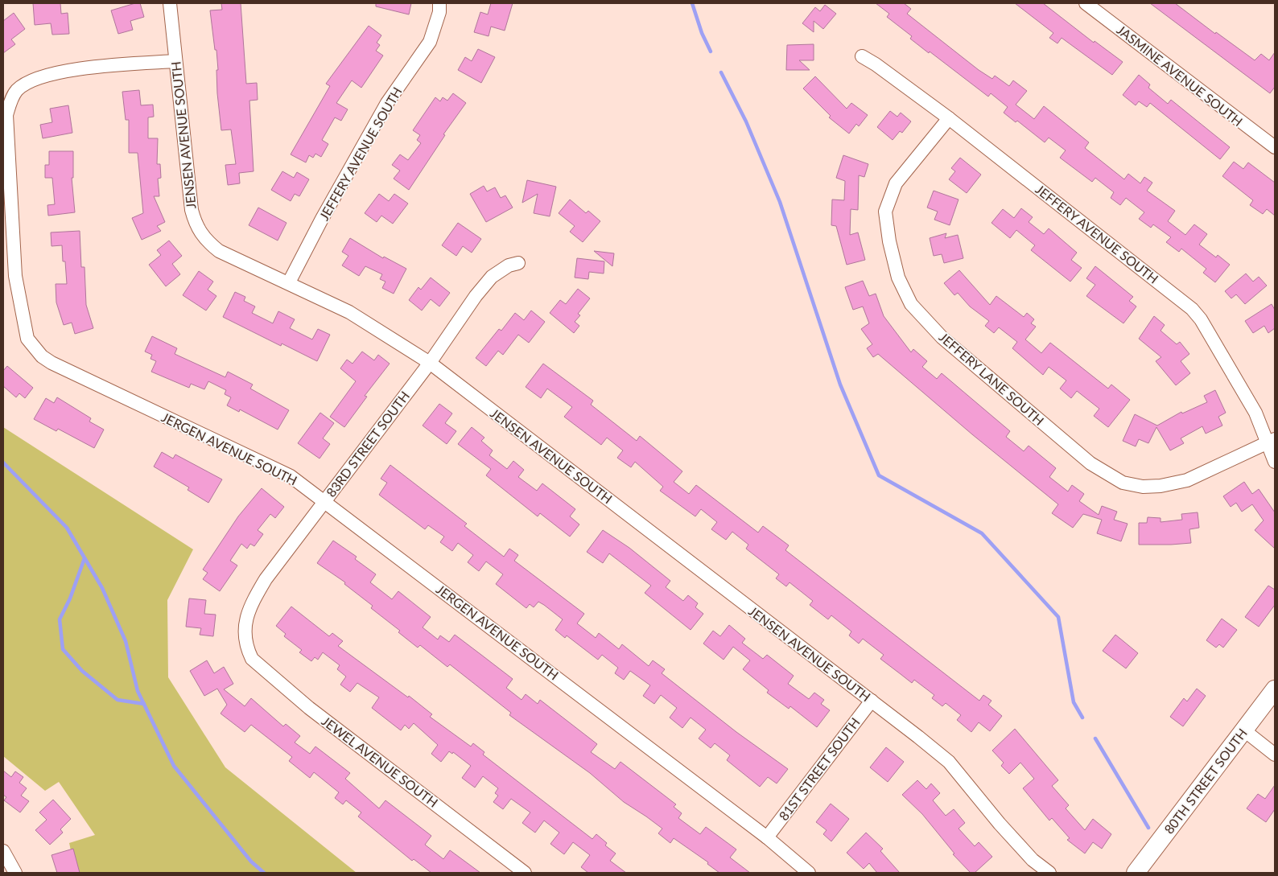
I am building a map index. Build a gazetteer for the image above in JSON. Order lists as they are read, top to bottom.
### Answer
{
  "streets": {
    "main road": ["80TH STREET SOUTH"],
    "street": [
      "JASMINE AVENUE SOUTH",
      "JENSEN AVENUE SOUTH",
      "JEFFERY AVENUE SOUTH",
      "JEFFERY LANE SOUTH",
      "83RD STREET SOUTH",
      "JERGEN AVENUE SOUTH",
      "JEWEL AVENUE SOUTH",
      "81ST STREET SOUTH"
    ]
  },
  "crossings": [
    ["JENSEN AVENUE SOUTH", "JEFFERY AVENUE SOUTH"],
    ["JENSEN AVENUE SOUTH", "83RD STREET SOUTH"],
    ["JENSEN AVENUE SOUTH", "JERGEN AVENUE SOUTH"],
    ["JENSEN AVENUE SOUTH", "81ST STREET SOUTH"],
    ["JEFFERY AVENUE SOUTH", "JEFFERY LANE SOUTH"],
    ["83RD STREET SOUTH", "JERGEN AVENUE SOUTH"],
    ["83RD STREET SOUTH", "JEWEL AVENUE SOUTH"],
    ["JERGEN AVENUE SOUTH", "81ST STREET SOUTH"]
  ]
}
